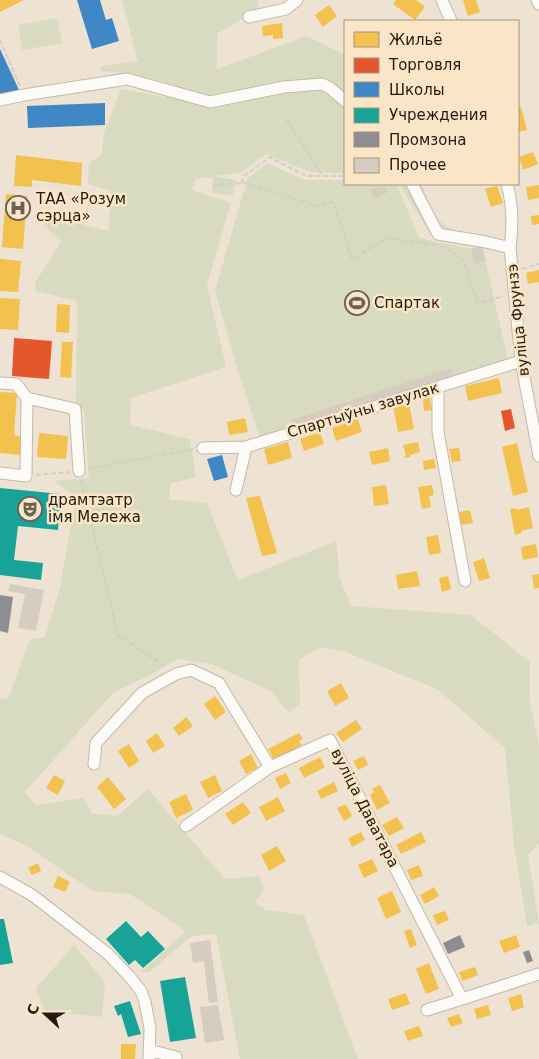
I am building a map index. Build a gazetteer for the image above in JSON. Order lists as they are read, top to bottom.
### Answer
{
  "streets": {
    "street": ["вуліца Фрунзэ", "Спартыўны завулак", "вуліца Даватара"]
  },
  "crossings": [
    ["вуліца Фрунзэ", "Спартыўны завулак"]
  ],
  "places": {
    "hospital": ["ТАА «Розум сэрца»"],
    "sports": ["Спартак"],
    "theatre": ["драмтэатр імя Мележа"]
  },
  "legend": [
    "Жильё",
    "Торговля",
    "Школы",
    "Учреждения",
    "Промзона",
    "Прочее"
  ],
  "north": "left"
}
